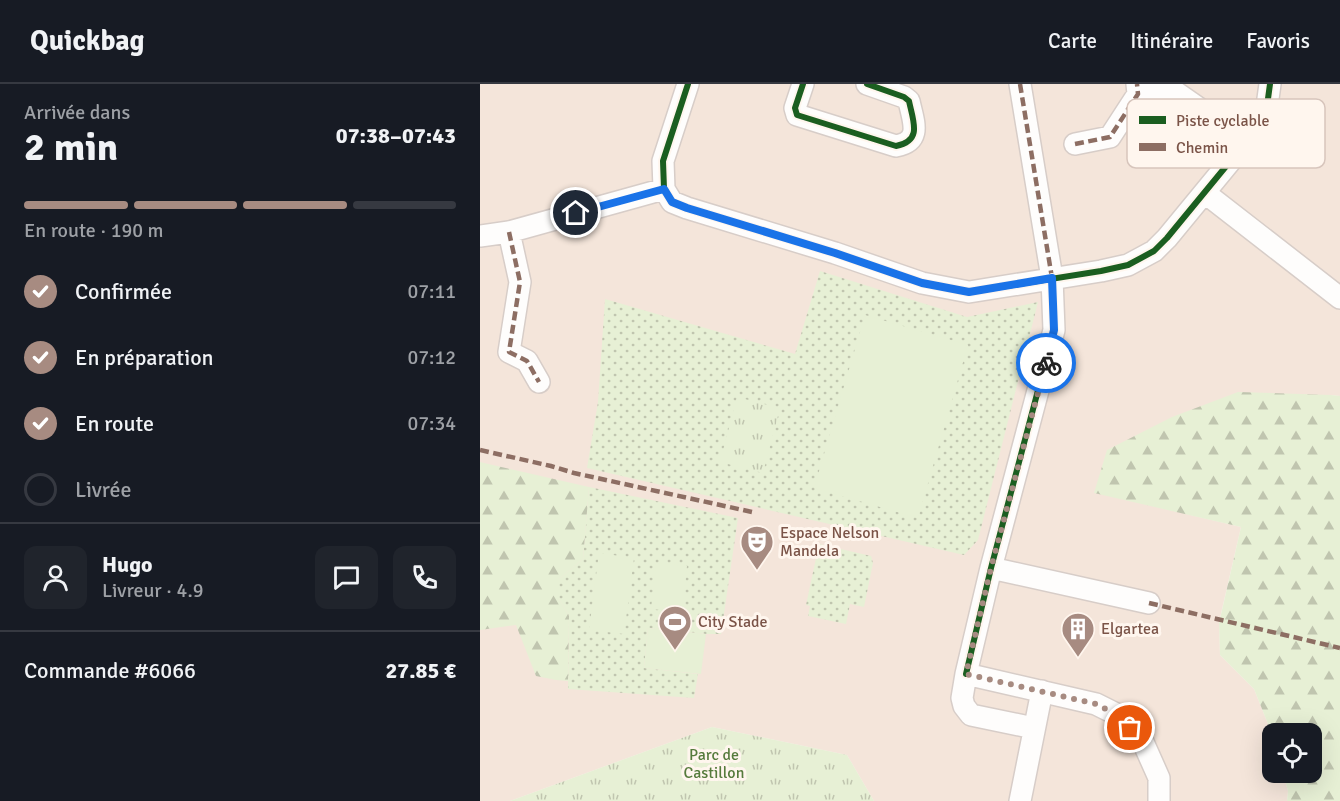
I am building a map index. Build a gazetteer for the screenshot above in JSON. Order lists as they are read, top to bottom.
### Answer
{
  "parks": ["Parc de Castillon"],
  "places": {
    "theatre": ["Espace Nelson Mandela"],
    "sports": ["City Stade"],
    "building": ["Elgartea"]
  },
  "legend": ["Piste cyclable", "Chemin"],
  "page": {
    "header": "Quickbag",
    "nav": ["Carte", "Itinéraire", "Favoris"],
    "heading": ["2 min", "Arrivée dans", "07:38–07:43"],
    "panel": [
      "Hugo",
      "Livreur · 4.9",
      "Commande #6066",
      "27.85 €"
    ],
    "bar": "En route · 190 m",
    "list": [
      ["Confirmée", "07:11"],
      ["En préparation", "07:12"],
      ["En route", "07:34"],
      "Livrée"
    ]
  }
}
